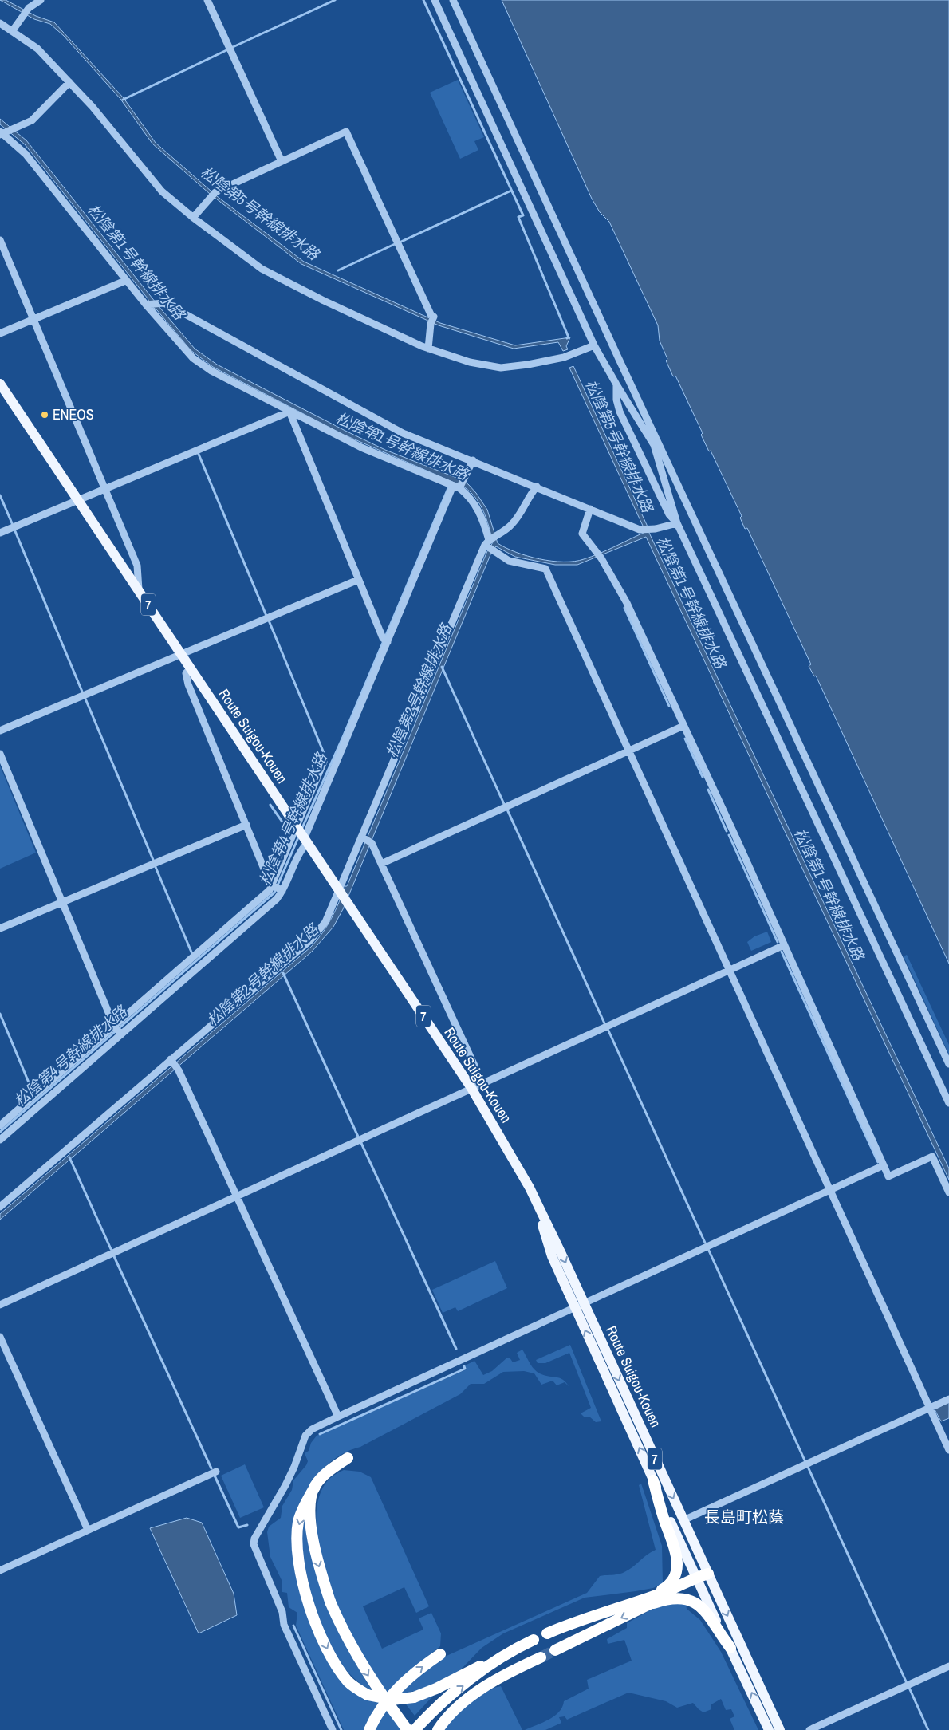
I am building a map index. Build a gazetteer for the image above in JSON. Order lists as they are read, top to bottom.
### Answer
{
  "streets": {
    "main road": ["7", "Route Suigou-Kouen"]
  },
  "districts": ["長島町松蔭"],
  "water": [
    "松陰第5号幹線排水路",
    "松陰第1号幹線排水路",
    "松陰第2号幹線排水路",
    "松陰第4号幹線排水路"
  ],
  "places": ["ENEOS"]
}
